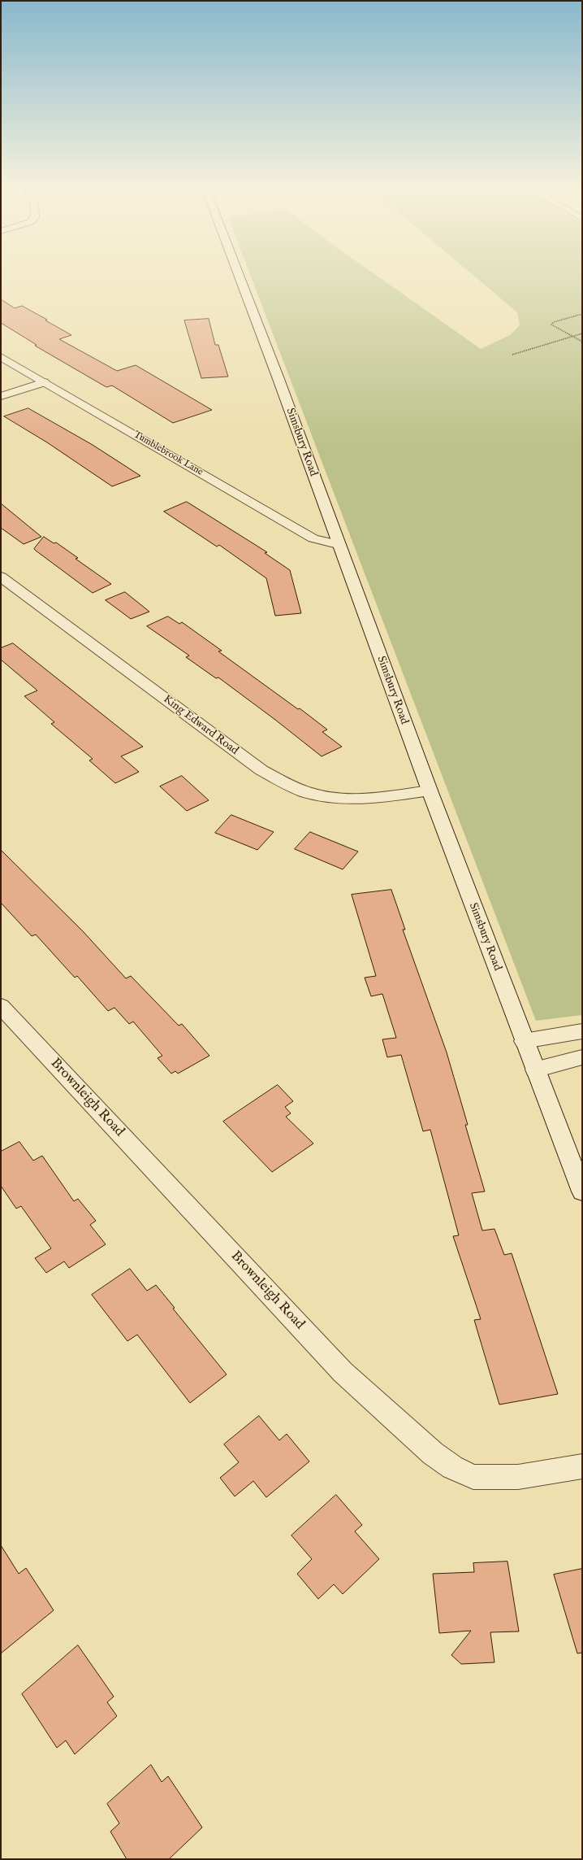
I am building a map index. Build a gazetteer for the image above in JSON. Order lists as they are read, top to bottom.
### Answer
{
  "streets": {
    "street": [
      "Simsbury Road",
      "Tumblebrook Lane",
      "King Edward Road",
      "Brownleigh Road"
    ]
  },
  "crossings": [
    ["Simsbury Road", "Tumblebrook Lane"],
    ["Simsbury Road", "King Edward Road"]
  ]
}
